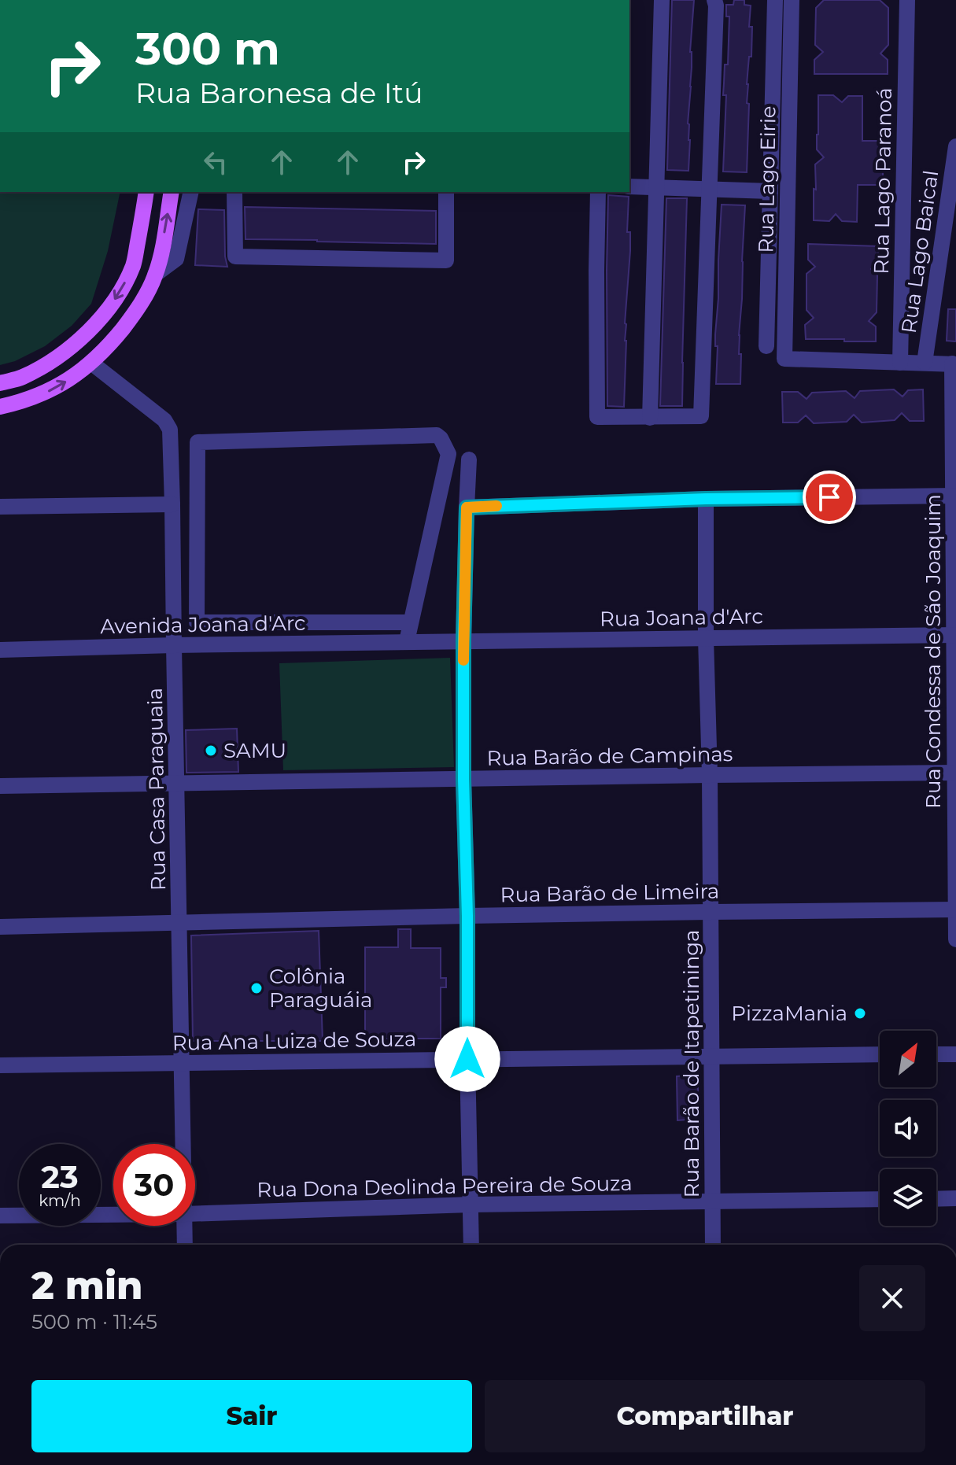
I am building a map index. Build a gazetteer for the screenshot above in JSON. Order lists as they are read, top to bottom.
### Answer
{
  "streets": {
    "street": [
      "Rua Lago Eirie",
      "Rua Lago Paranoá",
      "Rua Lago Baical",
      "Rua Joana d'Arc",
      "Avenida Joana d'Arc",
      "Rua Condessa de São Joaquim",
      "Rua Barão de Campinas",
      "Rua Casa Paraguaia",
      "Rua Barão de Limeira",
      "Rua Ana Luiza de Souza",
      "Rua Barão de Itapetininga",
      "Rua Dona Deolinda Pereira de Souza"
    ]
  },
  "crossings": [
    ["Rua Lago Eirie", "Rua Lago Paranoá"],
    ["Rua Joana d'Arc", "Avenida Joana d'Arc"],
    ["Rua Joana d'Arc", "Rua Condessa de São Joaquim"],
    ["Rua Joana d'Arc", "Rua Barão de Itapetininga"],
    ["Avenida Joana d'Arc", "Rua Casa Paraguaia"],
    ["Rua Condessa de São Joaquim", "Rua Barão de Campinas"],
    ["Rua Condessa de São Joaquim", "Rua Barão de Limeira"],
    ["Rua Barão de Campinas", "Rua Casa Paraguaia"],
    ["Rua Barão de Campinas", "Rua Barão de Itapetininga"],
    ["Rua Casa Paraguaia", "Rua Barão de Limeira"],
    ["Rua Casa Paraguaia", "Rua Ana Luiza de Souza"],
    ["Rua Barão de Limeira", "Rua Barão de Itapetininga"],
    ["Rua Ana Luiza de Souza", "Rua Barão de Itapetininga"],
    ["Rua Barão de Itapetininga", "Rua Dona Deolinda Pereira de Souza"]
  ],
  "places": ["SAMU", "Colônia Paraguáia", "PizzaMania"],
  "north": "top right",
  "page": {
    "turn": ["300 m", "Rua Baronesa de Itú"],
    "speed": "23 km/h",
    "limit": "30",
    "heading": ["2 min", "500 m · 11:45"],
    "buttons": ["Sair", "Compartilhar"]
  }
}
